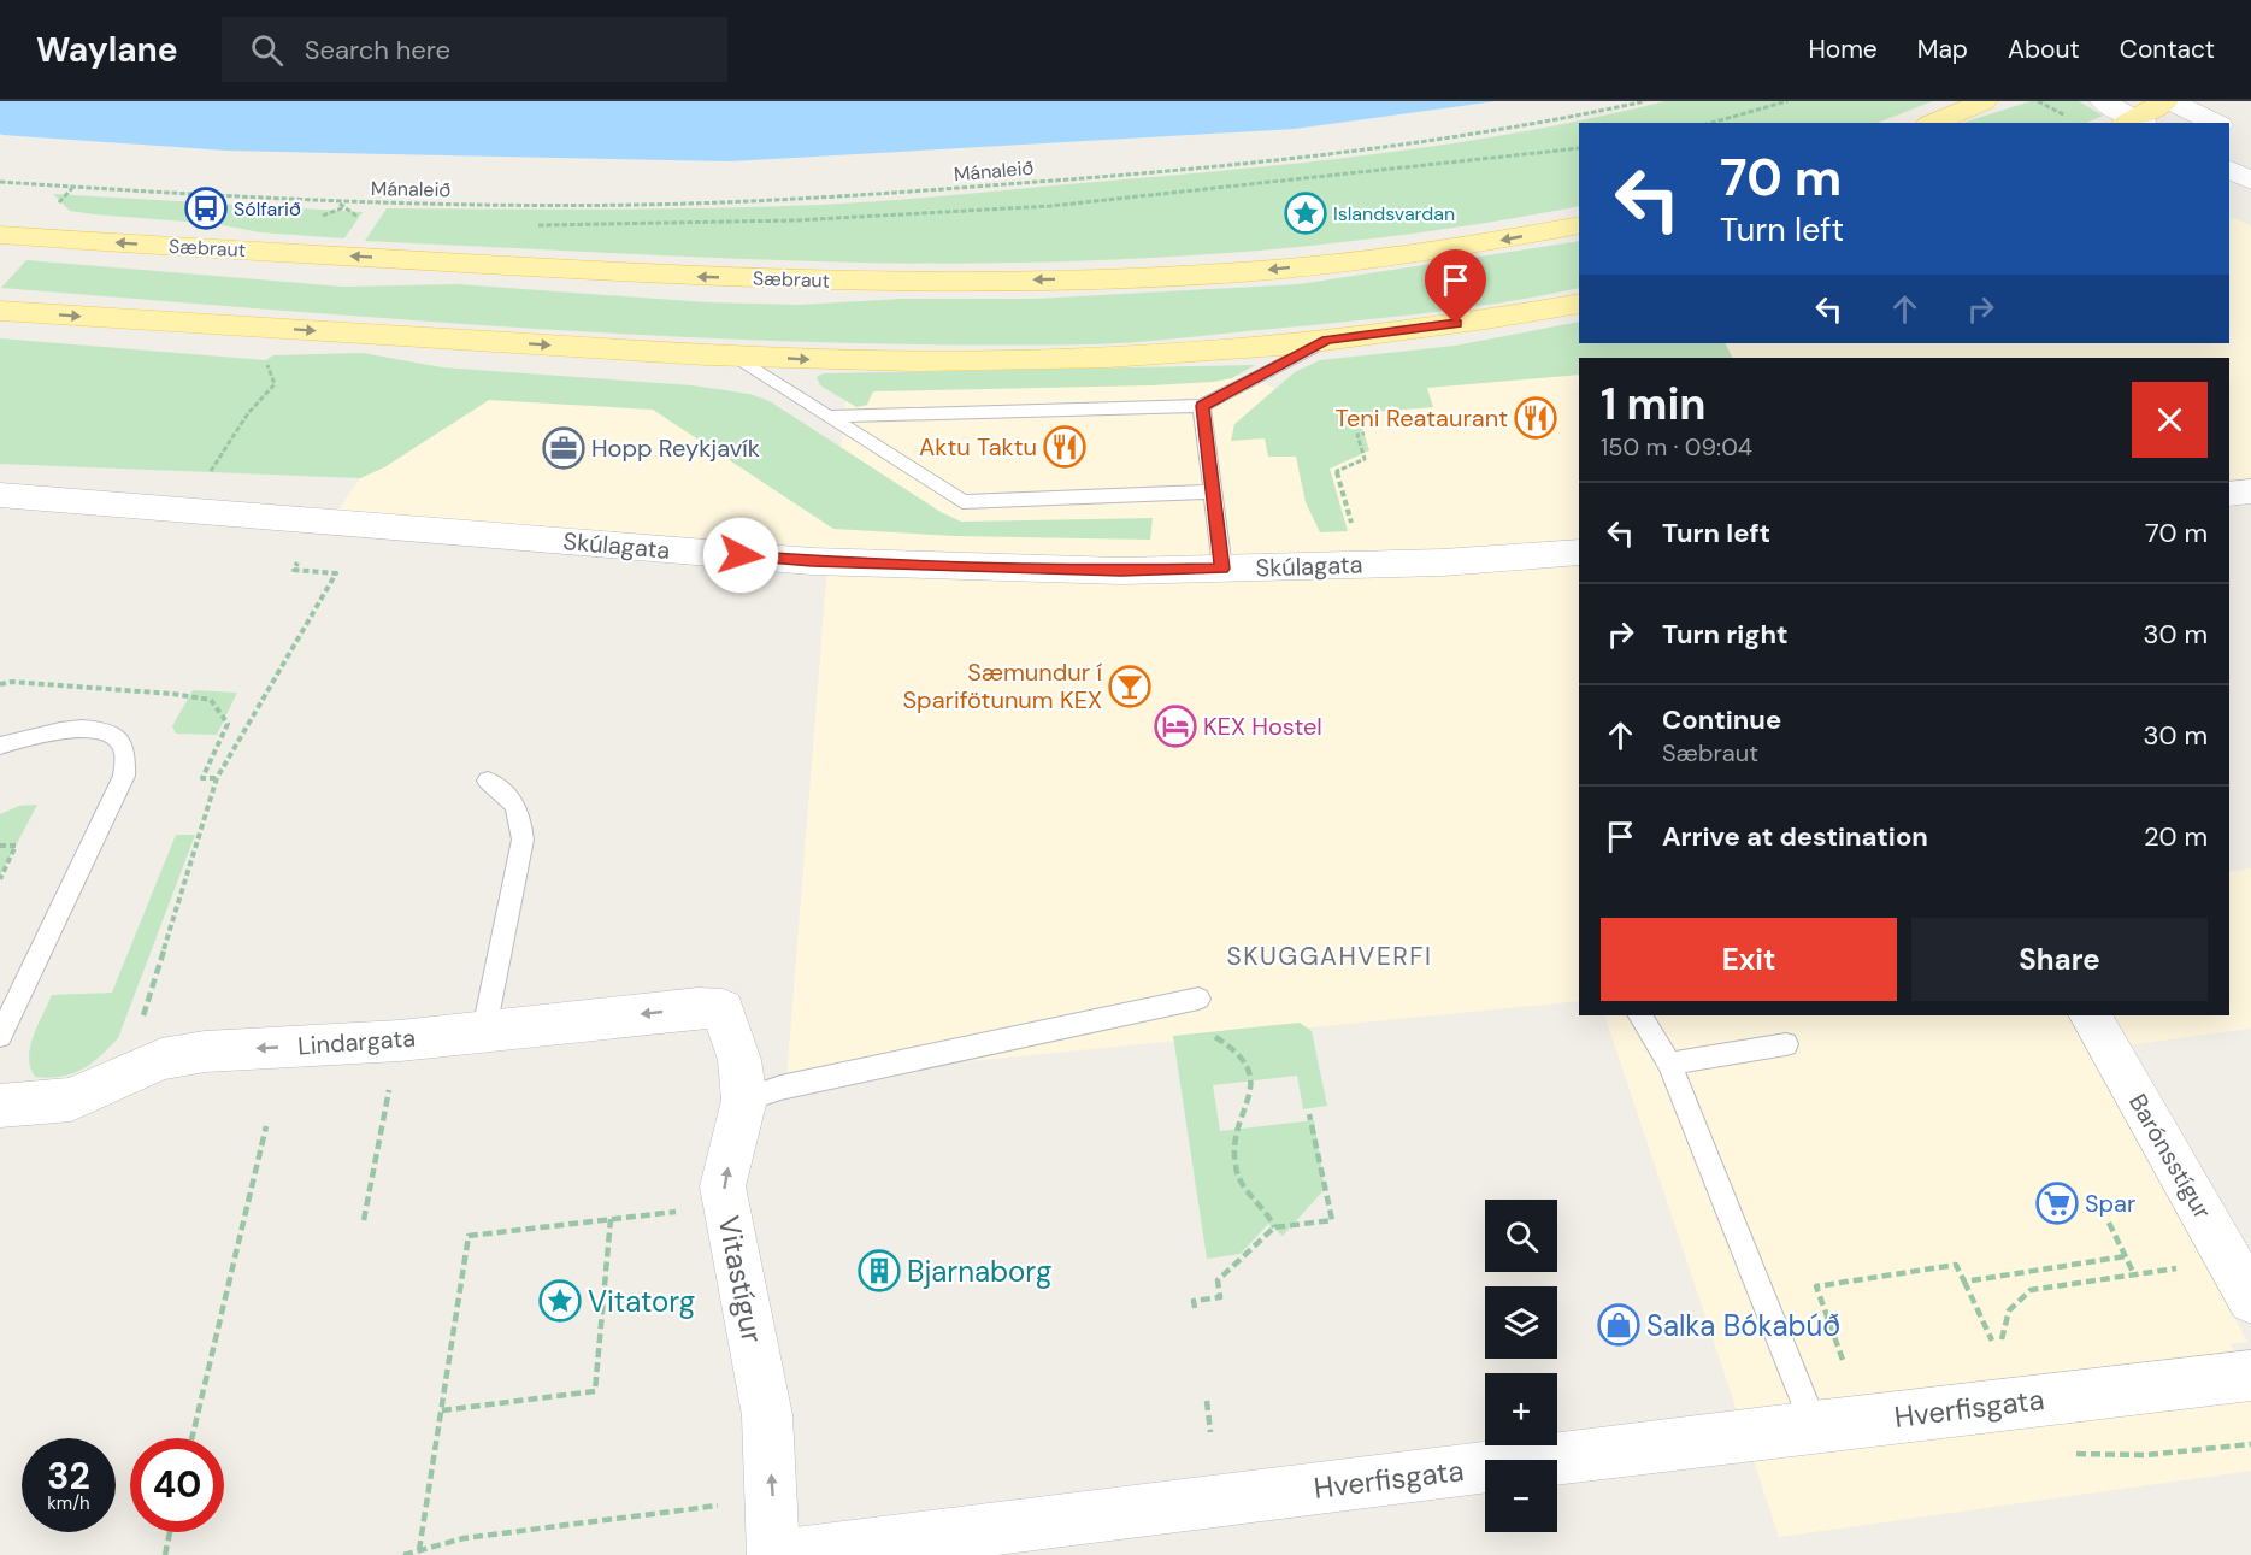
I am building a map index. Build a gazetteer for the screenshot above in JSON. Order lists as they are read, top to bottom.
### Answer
{
  "streets": {
    "main road": ["Sæbraut"],
    "street": [
      "Skúlagata",
      "Lindargata",
      "Barónsstígur",
      "Vitastígur",
      "Hverfisgata"
    ],
    "path": ["Mánaleið"]
  },
  "crossings": [
    ["Lindargata", "Vitastígur"]
  ],
  "one_way": ["Lindargata", "Vitastígur"],
  "districts": ["SKUGGAHVERFI"],
  "places": {
    "bus stop": ["Sólfarið"],
    "place": ["Islandsvardan", "Vitatorg"],
    "restaurant": ["Teni Reataurant", "Aktu Taktu"],
    "office": ["Hopp Reykjavík"],
    "bar": ["Sæmundur í Sparifötunum KEX"],
    "hotel": ["KEX Hostel"],
    "supermarket": ["Spar"],
    "building": ["Bjarnaborg"],
    "shop": ["Salka Bókabúð"]
  },
  "page": {
    "header": "Waylane",
    "search": "Search here",
    "nav": [
      "Home",
      "Map",
      "About",
      "Contact"
    ],
    "turn": ["70 m", "Turn left"],
    "heading": ["1 min", "150 m · 09:04"],
    "list": [
      {
        "name": "Turn left",
        "value": "70 m"
      },
      {
        "name": "Turn right",
        "value": "30 m"
      },
      {
        "name": "Continue",
        "note": "Sæbraut",
        "value": "30 m"
      },
      {
        "name": "Arrive at destination",
        "value": "20 m"
      }
    ],
    "buttons": ["Exit", "Share"],
    "map_buttons": ["+", "−"],
    "speed": "32 km/h",
    "limit": "40"
  }
}
